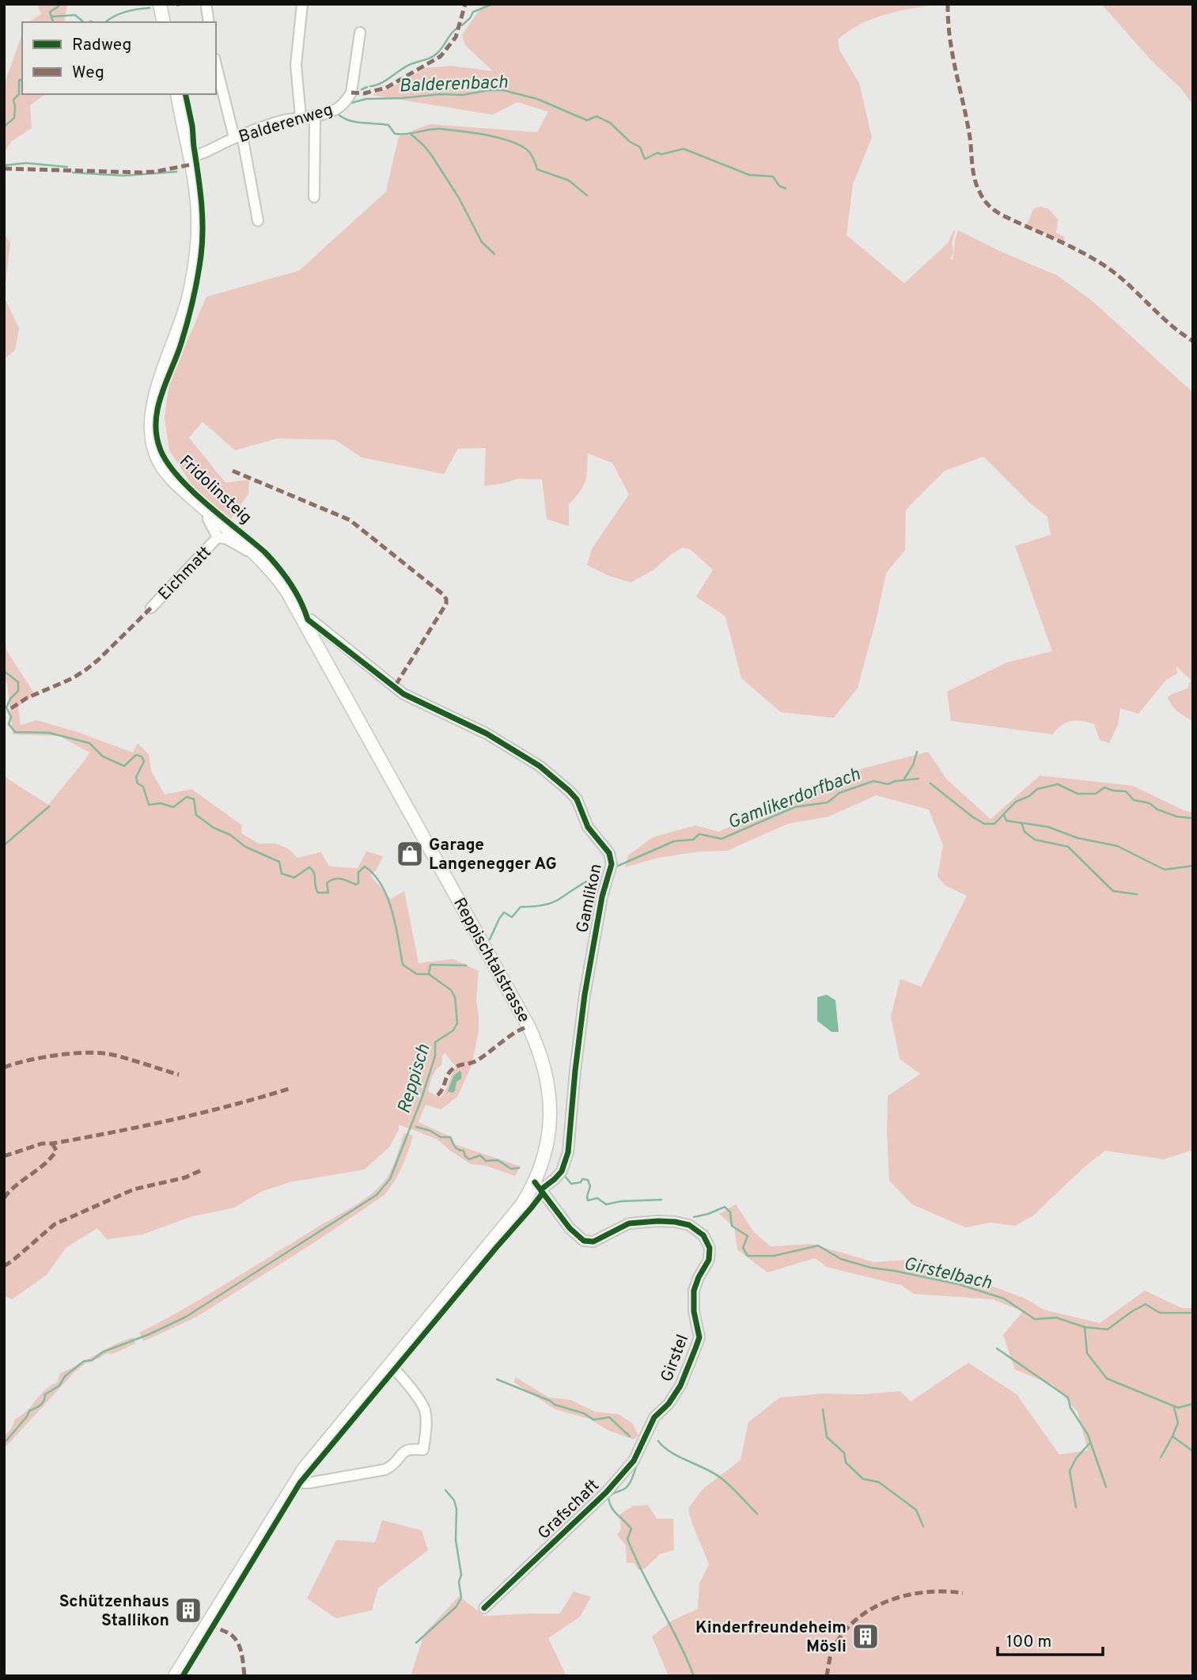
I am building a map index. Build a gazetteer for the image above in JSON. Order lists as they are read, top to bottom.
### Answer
{
  "streets": {
    "main road": ["Reppischtalstrasse"],
    "street": [
      "Balderenweg",
      "Eichmatt",
      "Gamlikon",
      "Girstel",
      "Grafschaft"
    ],
    "cycle path": ["Fridolinsteig"]
  },
  "crossings": [
    ["Balderenweg", "Reppischtalstrasse"],
    ["Eichmatt", "Reppischtalstrasse"],
    ["Gamlikon", "Reppischtalstrasse"],
    ["Gamlikon", "Girstel"],
    ["Reppischtalstrasse", "Girstel"],
    ["Girstel", "Grafschaft"]
  ],
  "water": [
    "Balderenbach",
    "Gamlikerdorfbach",
    "Reppisch",
    "Girstelbach"
  ],
  "places": {
    "shop": ["Garage Langenegger AG"],
    "building": ["Schützenhaus Stallikon", "Kinderfreundeheim Mösli"]
  },
  "legend": ["Radweg", "Weg"],
  "scale_bar": "100 m"
}
